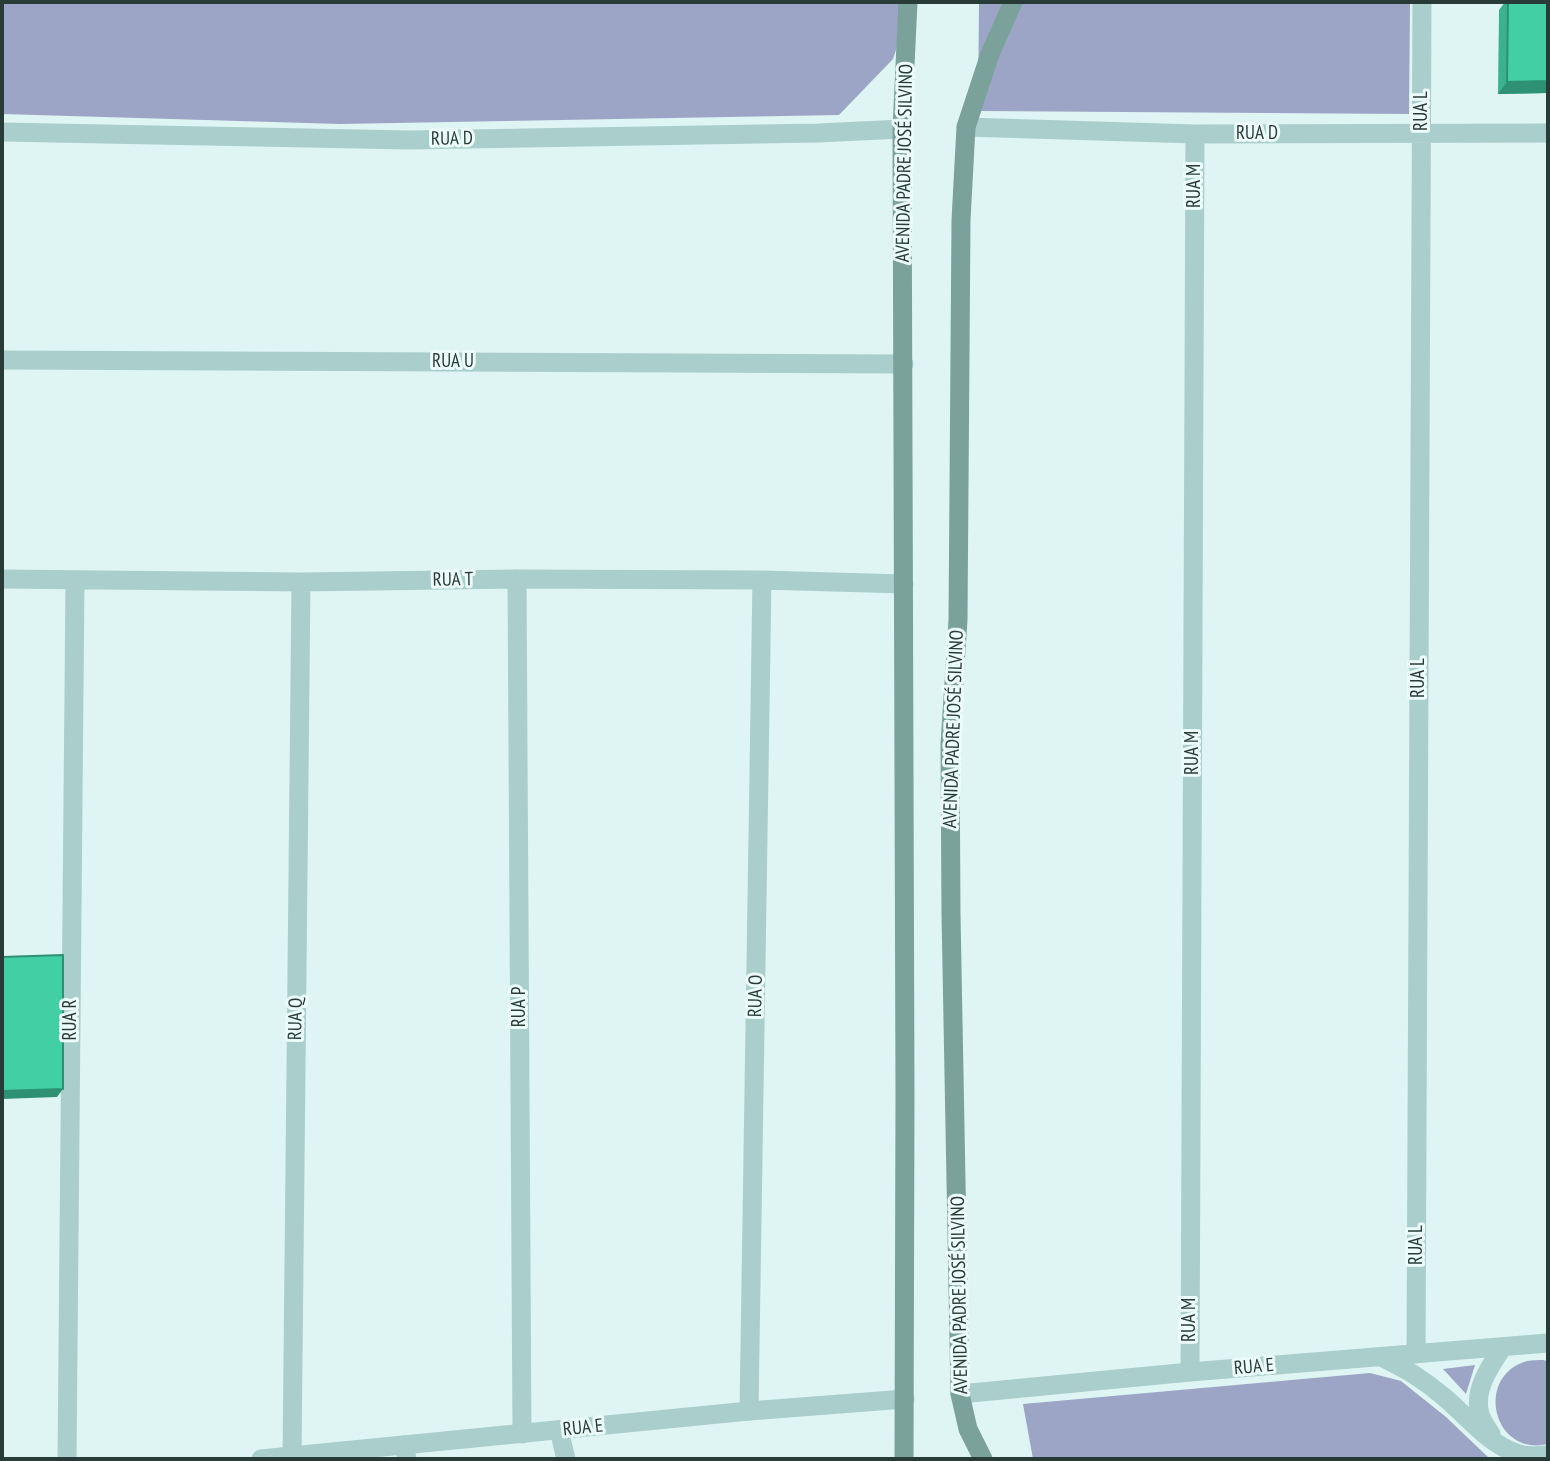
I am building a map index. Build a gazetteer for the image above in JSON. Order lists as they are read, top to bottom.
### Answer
{
  "streets": {
    "main road": ["AVENIDA PADRE JOSÉ SILVINO"],
    "street": [
      "RUA L",
      "RUA D",
      "RUA M",
      "RUA U",
      "RUA T",
      "RUA O",
      "RUA P",
      "RUA Q",
      "RUA R",
      "RUA E"
    ]
  },
  "crossings": [
    ["RUA L", "RUA D"],
    ["RUA L", "RUA E"],
    ["RUA D", "AVENIDA PADRE JOSÉ SILVINO"],
    ["RUA D", "RUA M"],
    ["AVENIDA PADRE JOSÉ SILVINO", "RUA U"],
    ["AVENIDA PADRE JOSÉ SILVINO", "RUA T"],
    ["AVENIDA PADRE JOSÉ SILVINO", "RUA E"],
    ["RUA M", "RUA E"],
    ["RUA T", "RUA O"],
    ["RUA T", "RUA P"],
    ["RUA T", "RUA Q"],
    ["RUA T", "RUA R"],
    ["RUA O", "RUA E"],
    ["RUA P", "RUA E"],
    ["RUA Q", "RUA E"]
  ]
}
